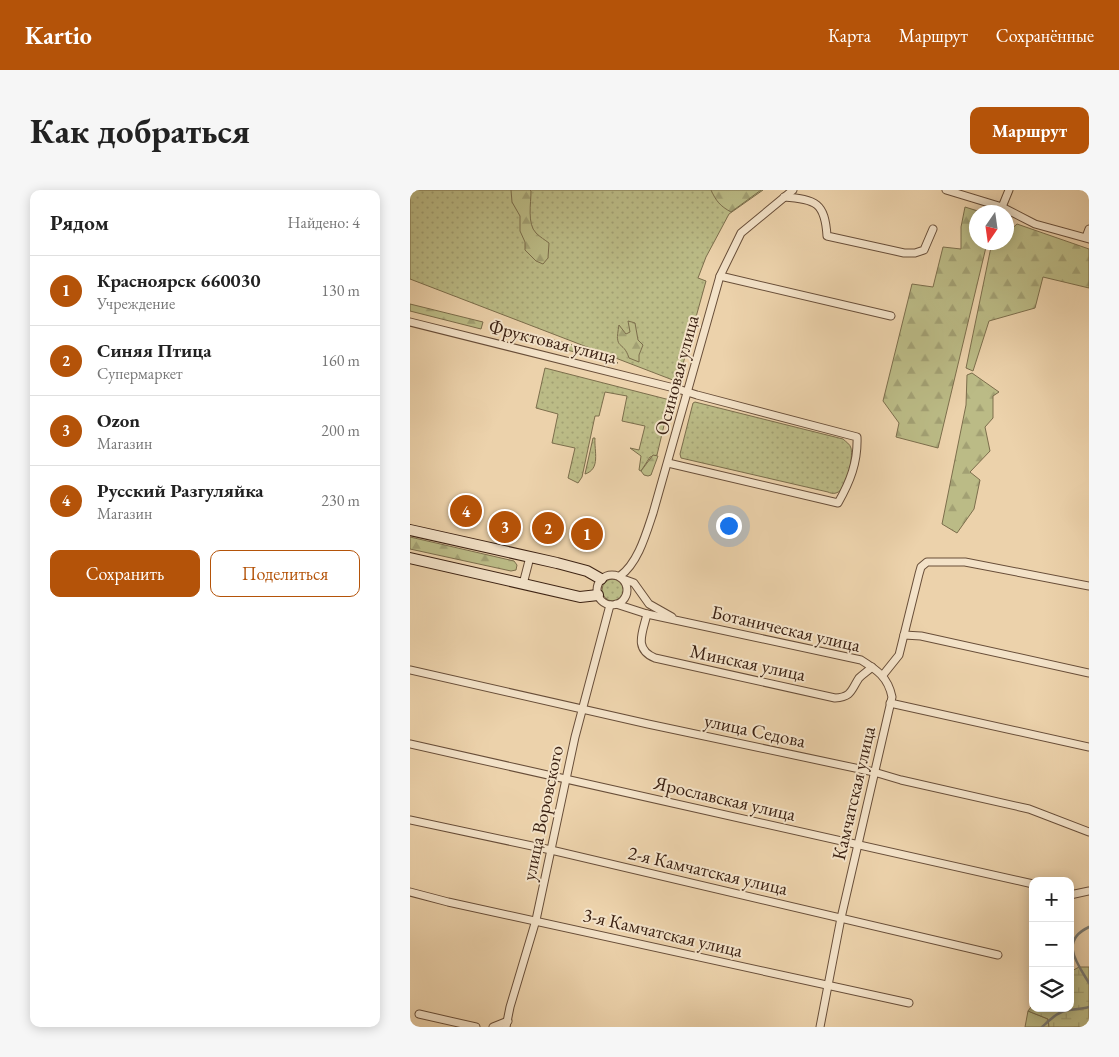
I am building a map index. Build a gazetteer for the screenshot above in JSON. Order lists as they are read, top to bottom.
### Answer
{
  "streets": {
    "street": [
      "Фруктовая улица",
      "Осиновая улица",
      "Ботаническая улица",
      "Минская улица",
      "улица Седова",
      "Камчатская улица",
      "Ярославская улица",
      "улица Воровского",
      "2-я Камчатская улица",
      "3-я Камчатская улица"
    ]
  },
  "crossings": [
    ["Фруктовая улица", "Осиновая улица"],
    ["Осиновая улица", "Ботаническая улица"],
    ["Осиновая улица", "улица Воровского"],
    ["Ботаническая улица", "Минская улица"],
    ["Ботаническая улица", "Камчатская улица"],
    ["Ботаническая улица", "улица Воровского"],
    ["улица Седова", "Камчатская улица"],
    ["улица Седова", "улица Воровского"],
    ["Камчатская улица", "Ярославская улица"],
    ["Камчатская улица", "2-я Камчатская улица"],
    ["Камчатская улица", "3-я Камчатская улица"],
    ["Ярославская улица", "улица Воровского"],
    ["улица Воровского", "2-я Камчатская улица"],
    ["улица Воровского", "3-я Камчатская улица"]
  ],
  "north": "bottom",
  "page": {
    "header": "Kartio",
    "nav": ["Карта", "Маршрут", "Сохранённые"],
    "buttons": [
      "Маршрут",
      ["Сохранить", "Поделиться"]
    ],
    "title": "Как добраться",
    "heading": ["Рядом", "Найдено: 4"],
    "list": [
      {
        "mark": "1",
        "name": "Красноярск 660030",
        "note": "Учреждение",
        "value": "130 m"
      },
      {
        "mark": "2",
        "name": "Синяя Птица",
        "note": "Супермаркет",
        "value": "160 m"
      },
      {
        "mark": "3",
        "name": "Ozon",
        "note": "Магазин",
        "value": "200 m"
      },
      {
        "mark": "4",
        "name": "Русский Разгуляйка",
        "note": "Магазин",
        "value": "230 m"
      }
    ],
    "pins": [
      "4",
      "3",
      "2",
      "1"
    ],
    "map_buttons": ["+", "−"]
  }
}
